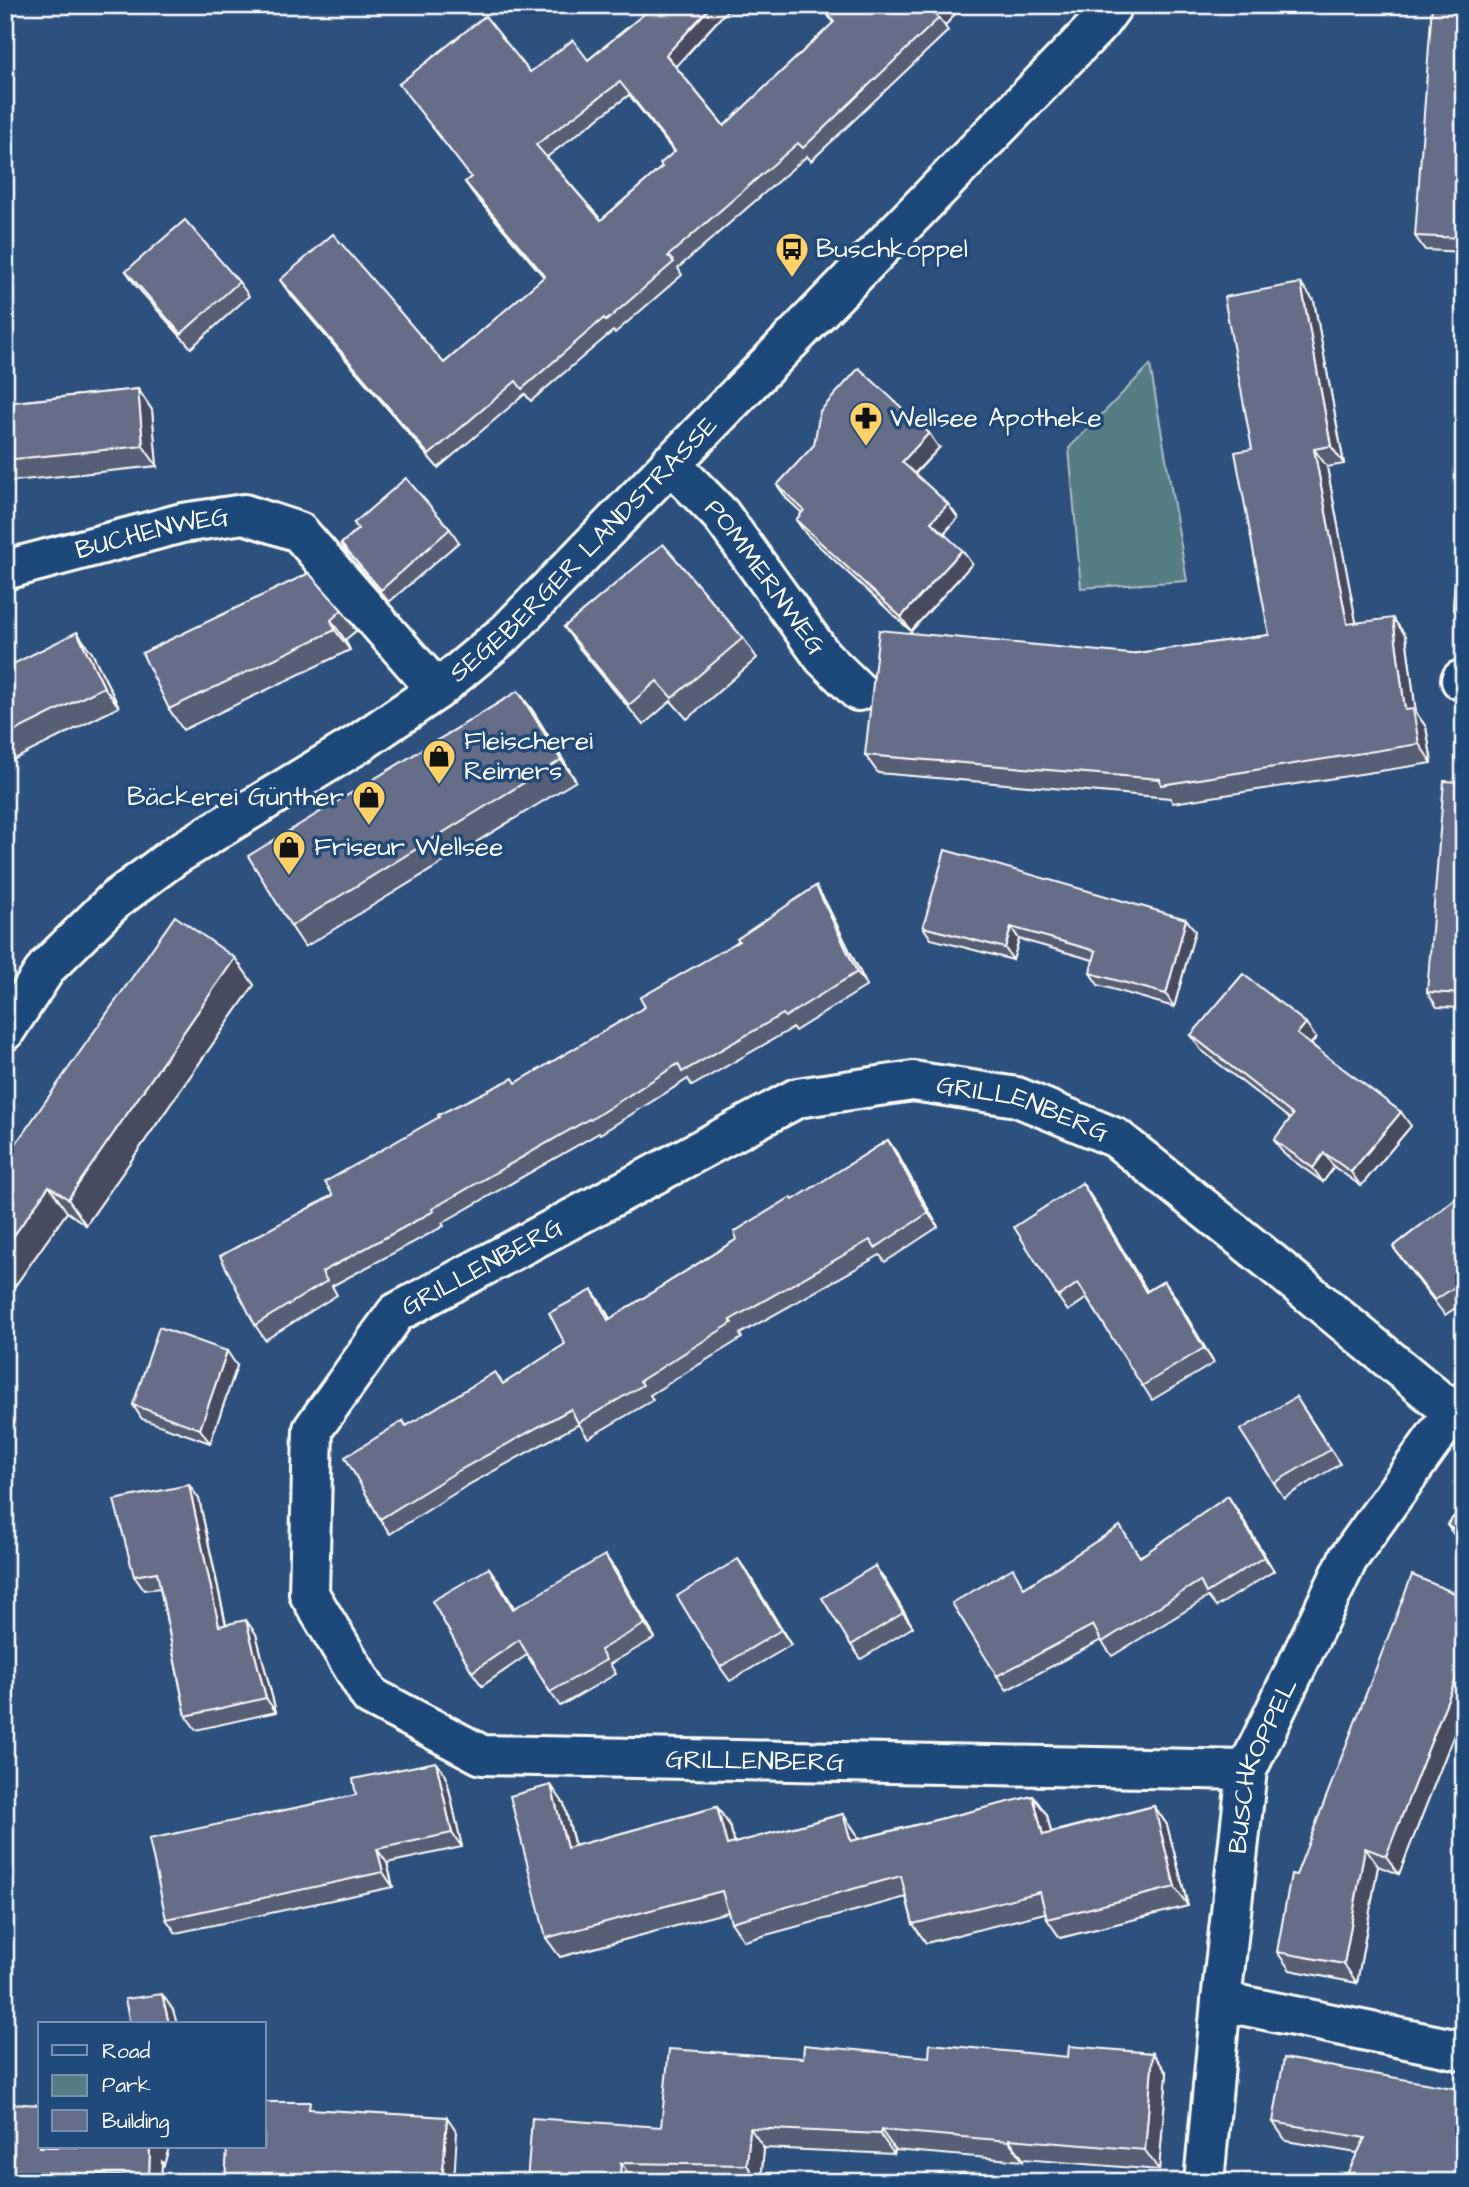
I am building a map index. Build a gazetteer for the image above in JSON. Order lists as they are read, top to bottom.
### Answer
{
  "streets": {
    "street": [
      "BUCHENWEG",
      "SEGEBERGER LANDSTRASSE",
      "POMMERNWEG",
      "GRILLENBERG",
      "BUSCHKOPPEL"
    ]
  },
  "crossings": [
    ["BUCHENWEG", "SEGEBERGER LANDSTRASSE"],
    ["SEGEBERGER LANDSTRASSE", "POMMERNWEG"],
    ["GRILLENBERG", "BUSCHKOPPEL"]
  ],
  "places": {
    "bus stop": ["Buschkoppel"],
    "pharmacy": ["Wellsee Apotheke"],
    "shop": ["Fleischerei Reimers", "Bäckerei Günther", "Friseur Wellsee"]
  },
  "legend": ["Road", "Park", "Building"]
}
